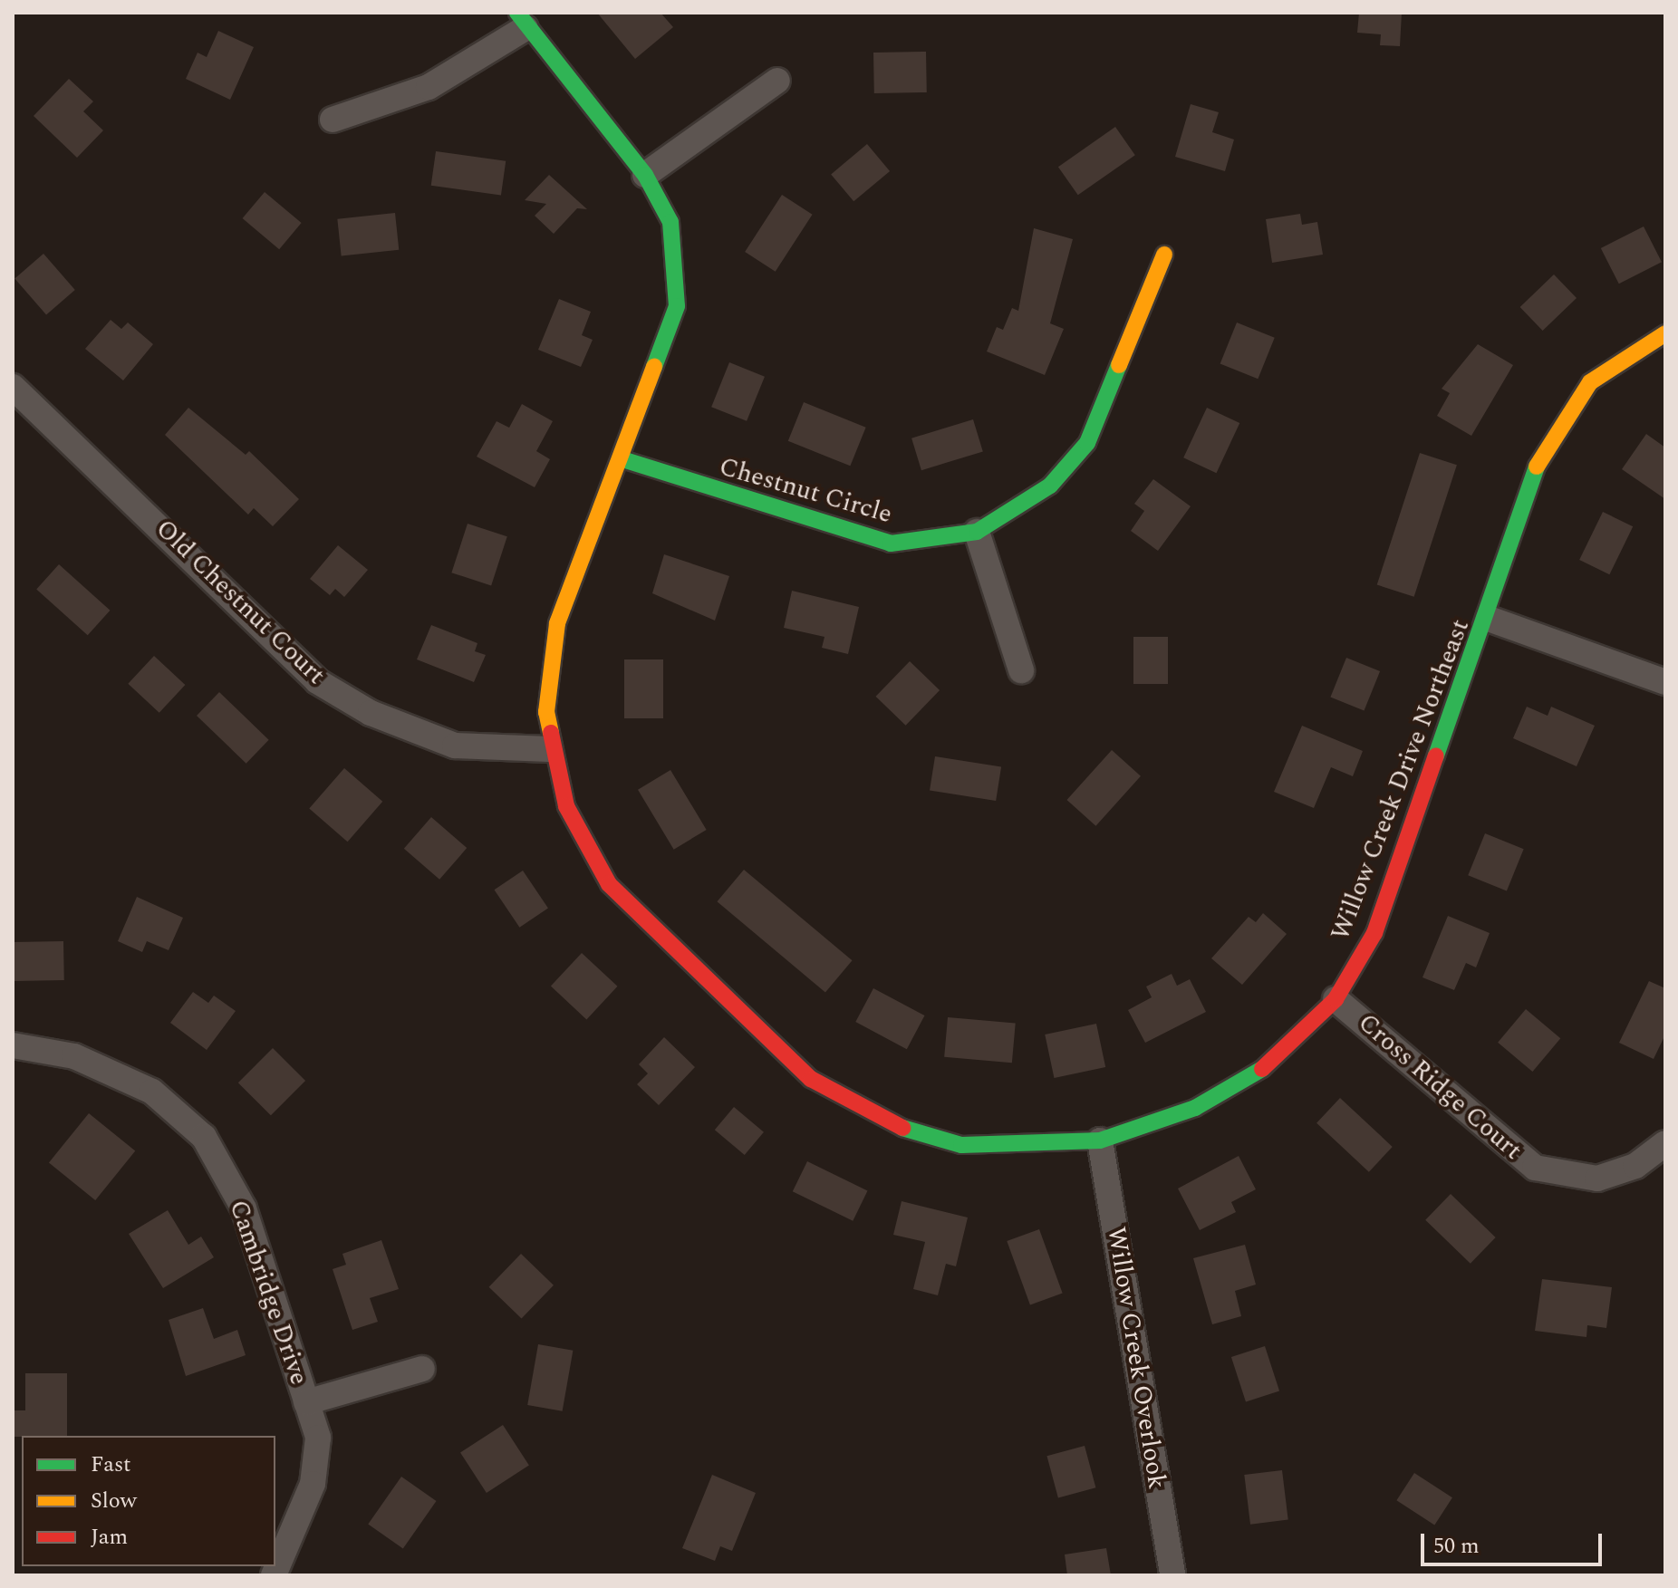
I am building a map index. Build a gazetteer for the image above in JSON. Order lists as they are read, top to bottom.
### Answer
{
  "streets": {
    "street": [
      "Chestnut Circle",
      "Old Chestnut Court",
      "Willow Creek Drive Northeast",
      "Cross Ridge Court",
      "Cambridge Drive",
      "Willow Creek Overlook"
    ]
  },
  "crossings": [
    ["Chestnut Circle", "Willow Creek Drive Northeast"],
    ["Old Chestnut Court", "Willow Creek Drive Northeast"],
    ["Willow Creek Drive Northeast", "Cross Ridge Court"],
    ["Willow Creek Drive Northeast", "Willow Creek Overlook"]
  ],
  "legend": ["Fast", "Slow", "Jam"],
  "scale_bar": "50 m"
}
